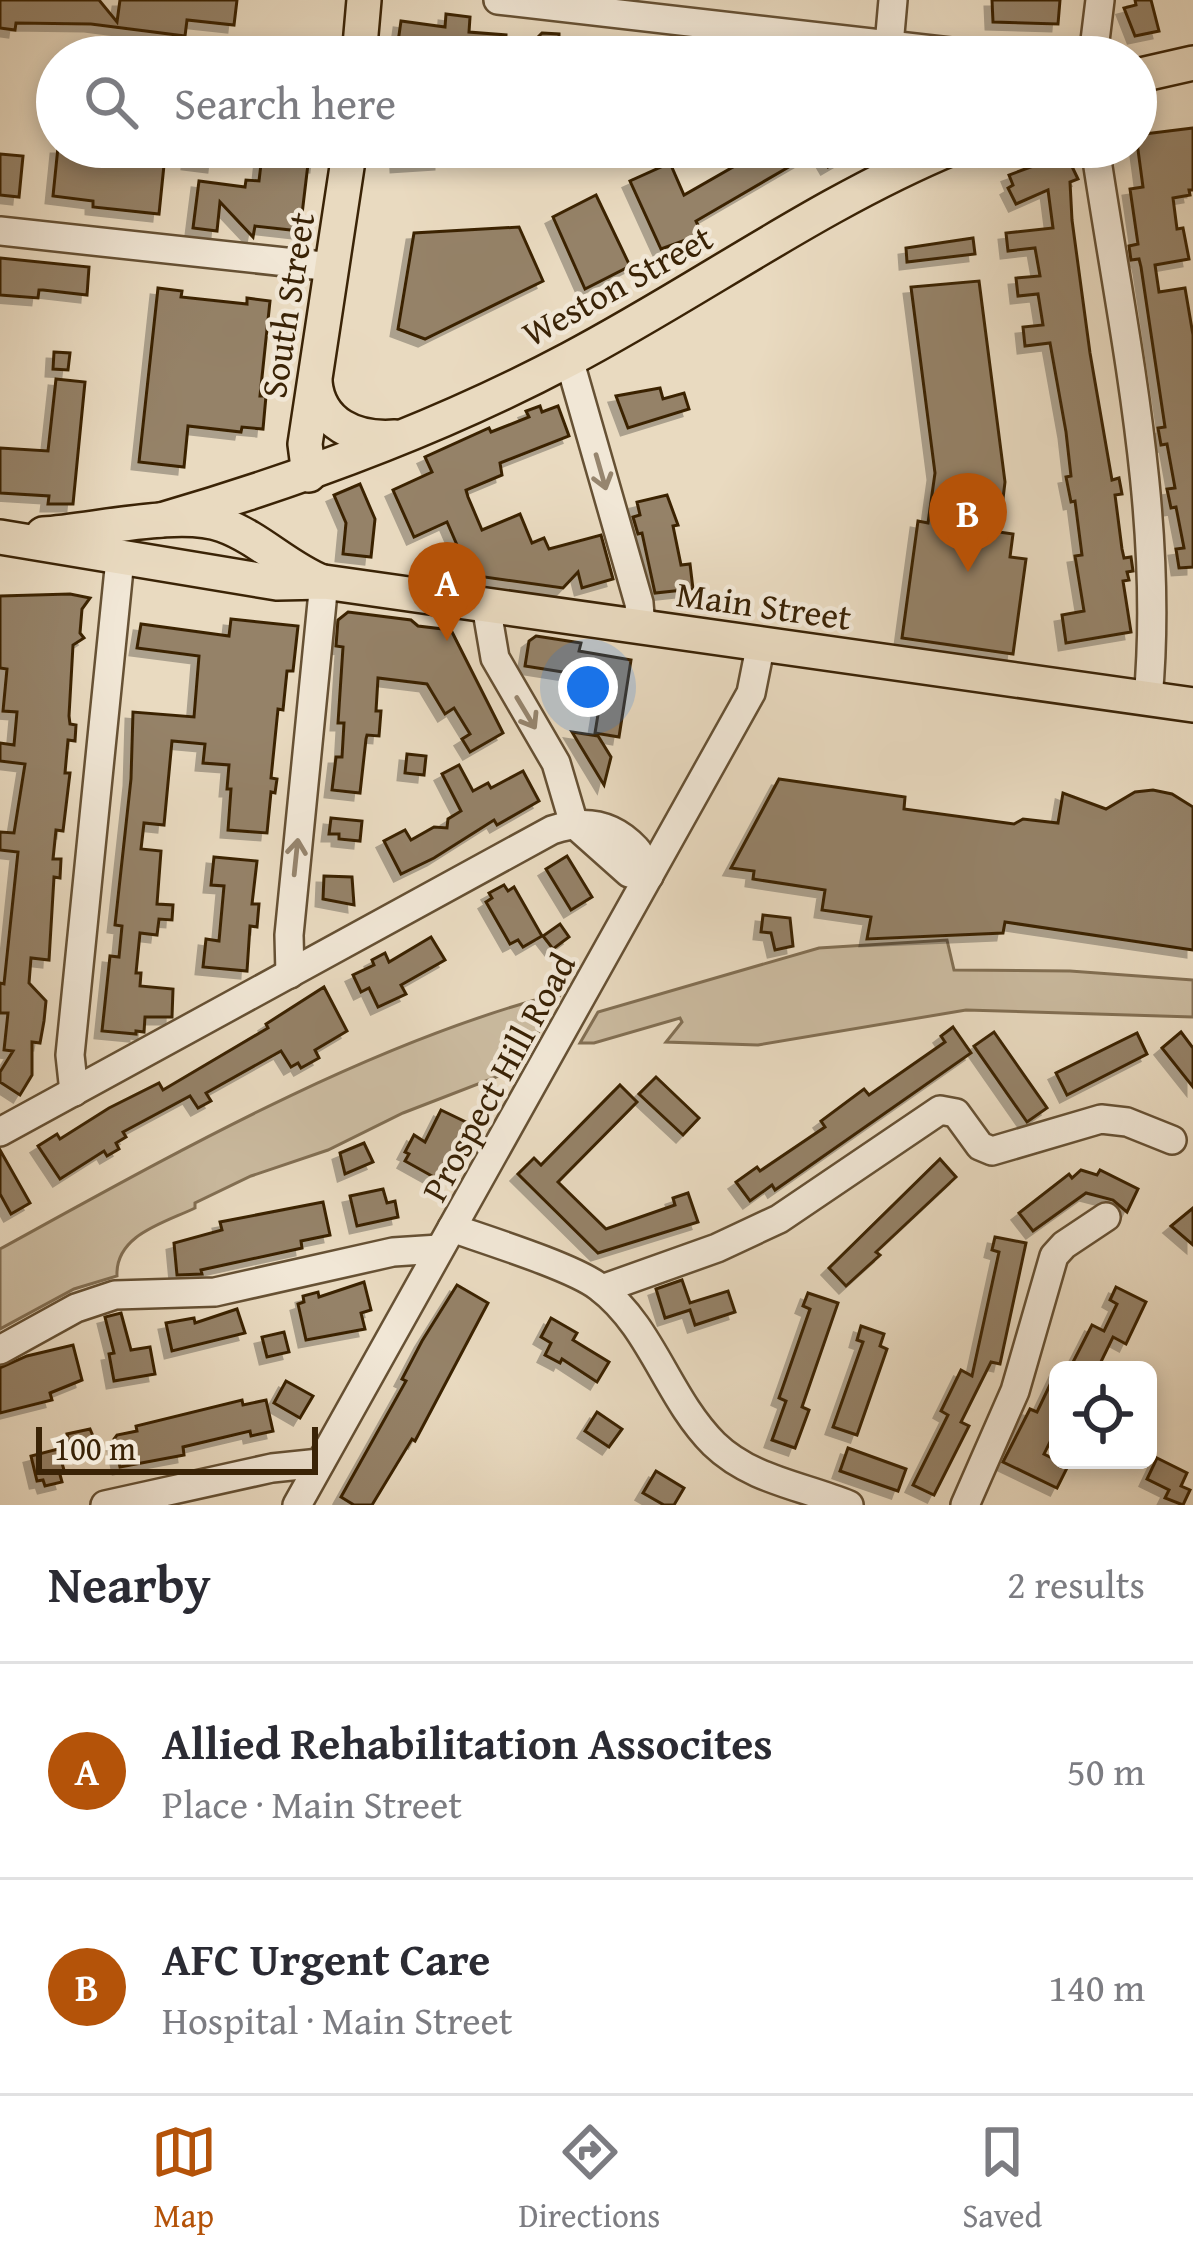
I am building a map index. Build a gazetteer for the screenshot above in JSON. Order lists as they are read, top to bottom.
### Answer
{
  "streets": {
    "main road": ["Weston Street", "South Street", "Main Street"],
    "street": ["Prospect Hill Road"]
  },
  "crossings": [
    ["Weston Street", "South Street"],
    ["Weston Street", "Main Street"],
    ["Main Street", "Prospect Hill Road"]
  ],
  "scale_bar": "100 m",
  "page": {
    "search": "Search here",
    "pins": ["B", "A"],
    "scale": "100 m",
    "heading": ["Nearby", "2 results"],
    "list": [
      {
        "mark": "A",
        "name": "Allied Rehabilitation Assocites",
        "note": "Place · Main Street",
        "value": "50 m"
      },
      {
        "mark": "B",
        "name": "AFC Urgent Care",
        "note": "Hospital · Main Street",
        "value": "140 m"
      }
    ],
    "nav": ["Map", "Directions", "Saved"]
  }
}
